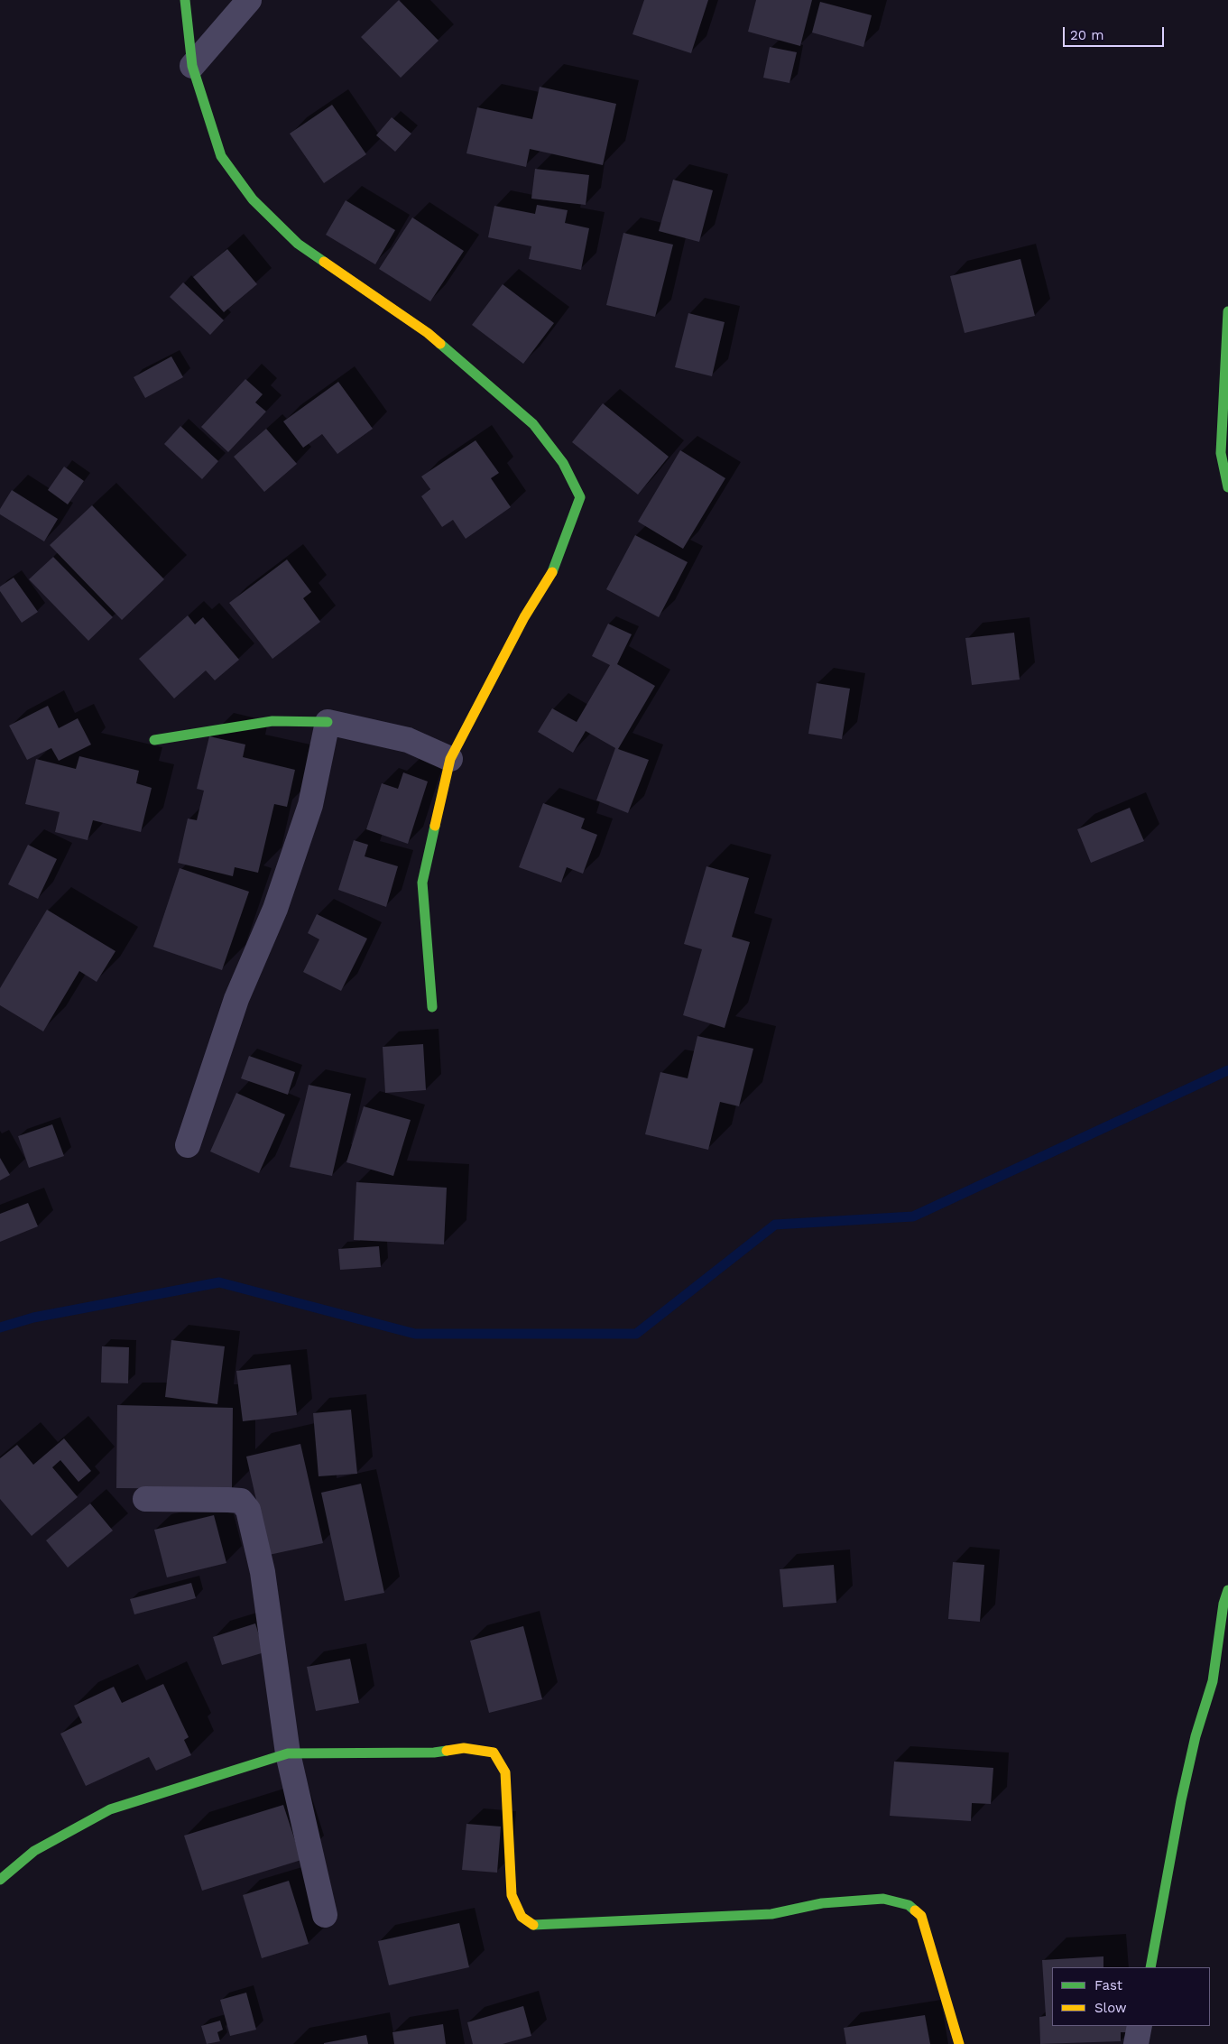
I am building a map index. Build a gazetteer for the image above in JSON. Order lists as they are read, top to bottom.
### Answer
{
  "legend": ["Fast", "Slow"],
  "scale_bar": "20 m"
}
